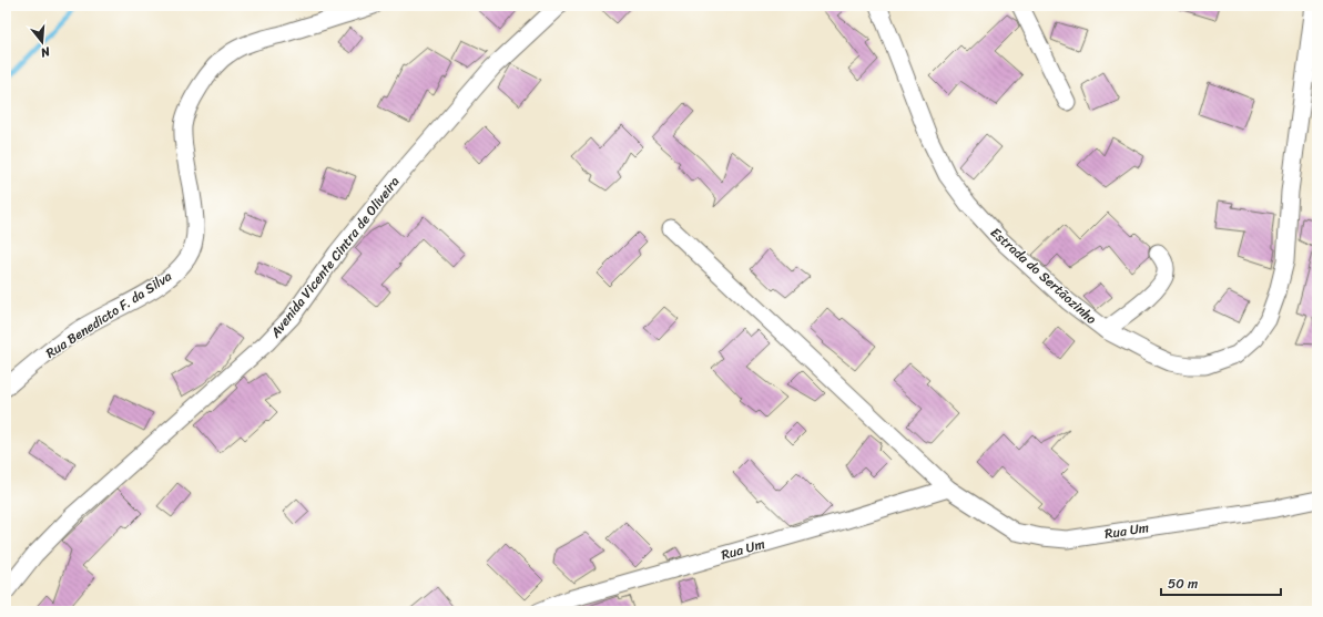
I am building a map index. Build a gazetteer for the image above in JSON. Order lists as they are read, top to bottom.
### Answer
{
  "streets": {
    "street": [
      "Avenida Vicente Cintra de Oliveira",
      "Estrada do Sertãozinho",
      "Rua Benedicto F. da Silva",
      "Rua Um"
    ]
  },
  "scale_bar": "50 m",
  "north": "bottom"
}
